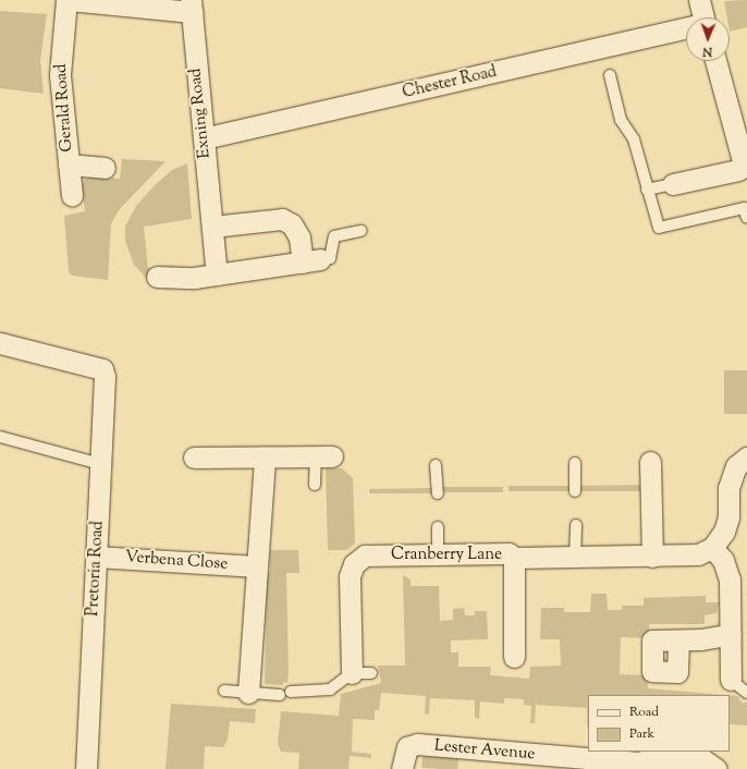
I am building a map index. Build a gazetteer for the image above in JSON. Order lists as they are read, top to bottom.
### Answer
{
  "streets": {
    "street": [
      "Chester Road",
      "Gerald Road",
      "Exning Road",
      "Cranberry Lane",
      "Verbena Close",
      "Pretoria Road",
      "Lester Avenue"
    ]
  },
  "crossings": [
    ["Chester Road", "Exning Road"],
    ["Verbena Close", "Pretoria Road"]
  ],
  "legend": ["Road", "Park"],
  "north": "bottom"
}
